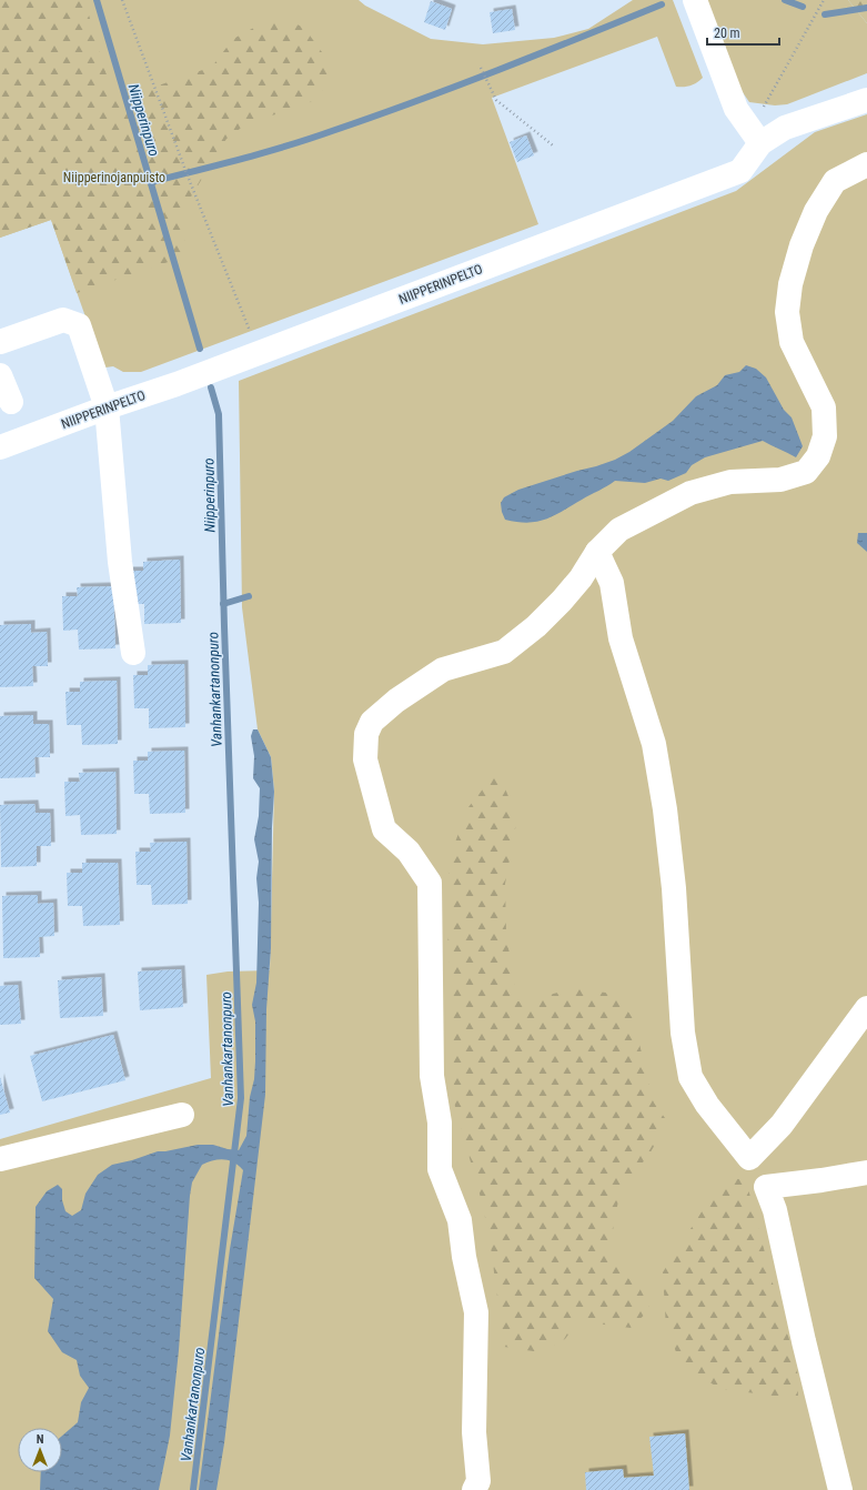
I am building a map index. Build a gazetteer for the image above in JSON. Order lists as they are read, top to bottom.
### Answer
{
  "streets": {
    "street": ["NIIPPERINPELTO"]
  },
  "water": ["Niipperinpuro", "Vanhankartanonpuro"],
  "parks": ["Niipperinojanpuisto"],
  "scale_bar": "20 m",
  "north": "top"
}
